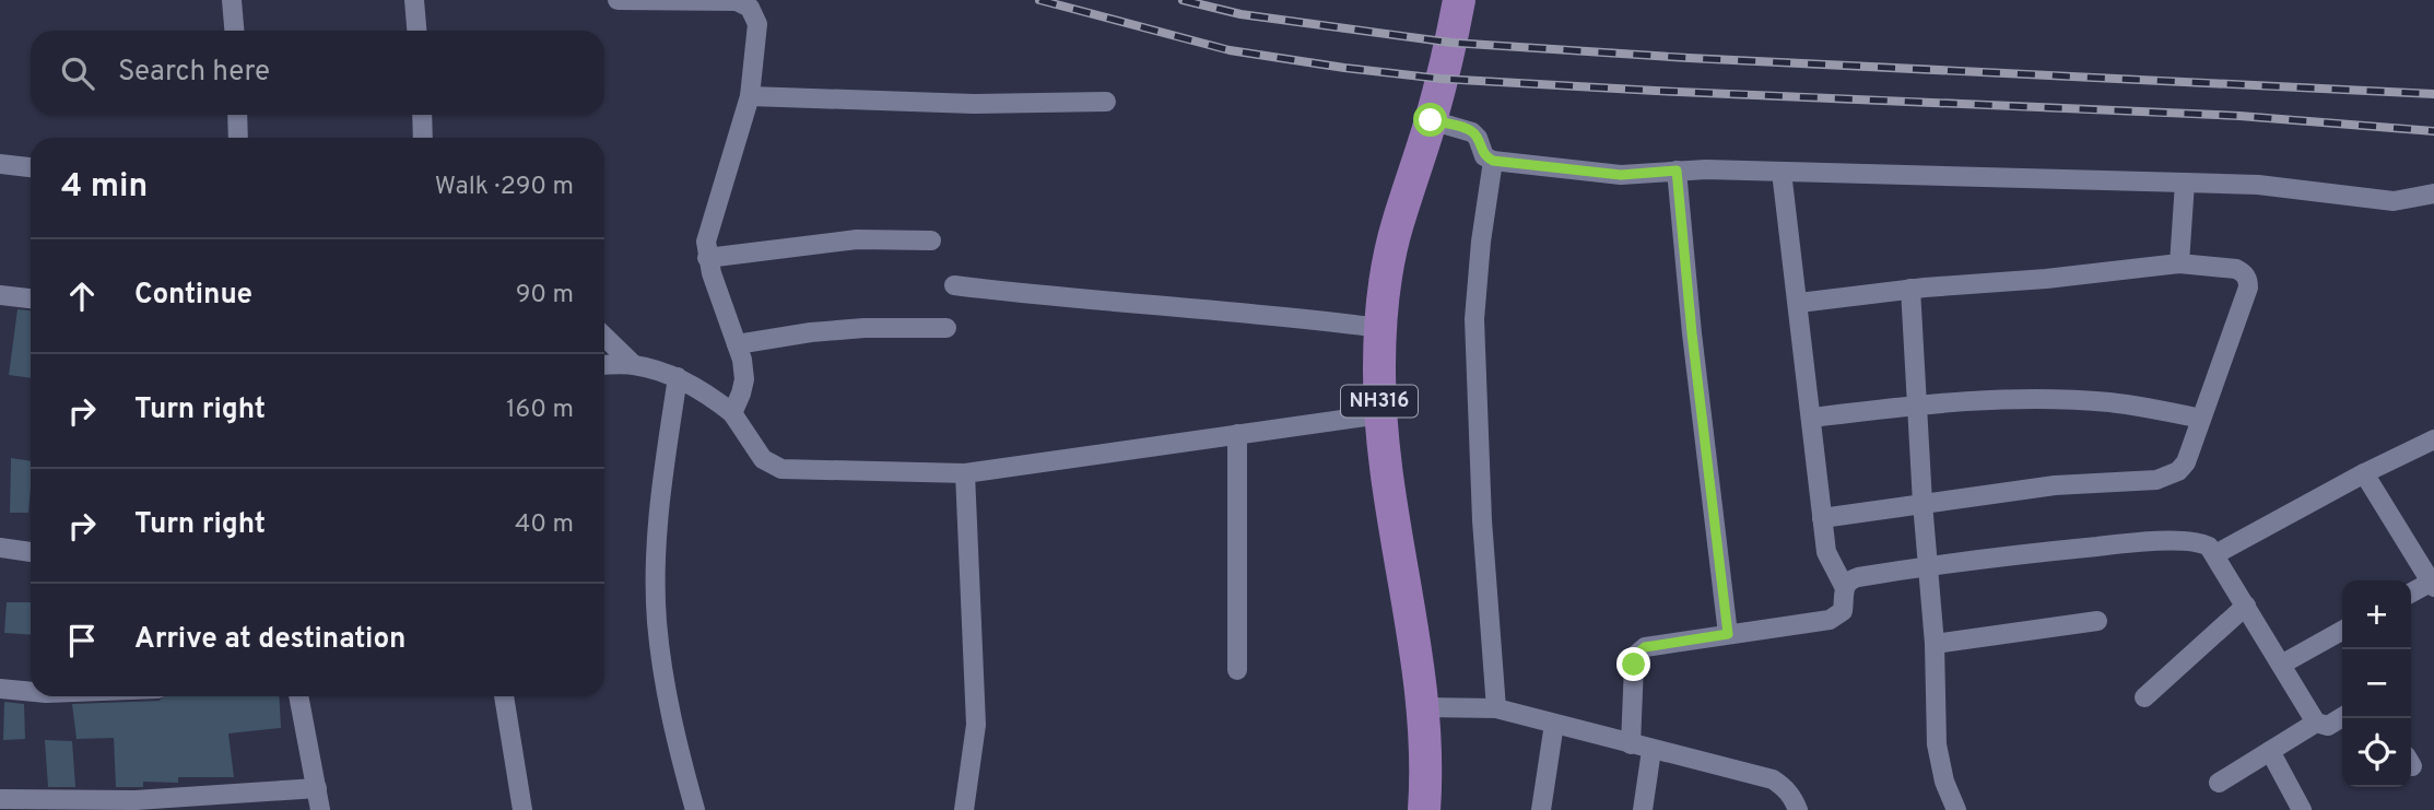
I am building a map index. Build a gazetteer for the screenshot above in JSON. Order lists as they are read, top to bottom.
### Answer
{
  "streets": {
    "highway": ["NH316"]
  },
  "page": {
    "search": "Search here",
    "heading": ["4 min", "Walk · 290 m"],
    "list": [
      ["Continue", "90 m"],
      ["Turn right", "160 m"],
      ["Turn right", "40 m"],
      "Arrive at destination"
    ],
    "map_buttons": ["+", "−"]
  }
}
